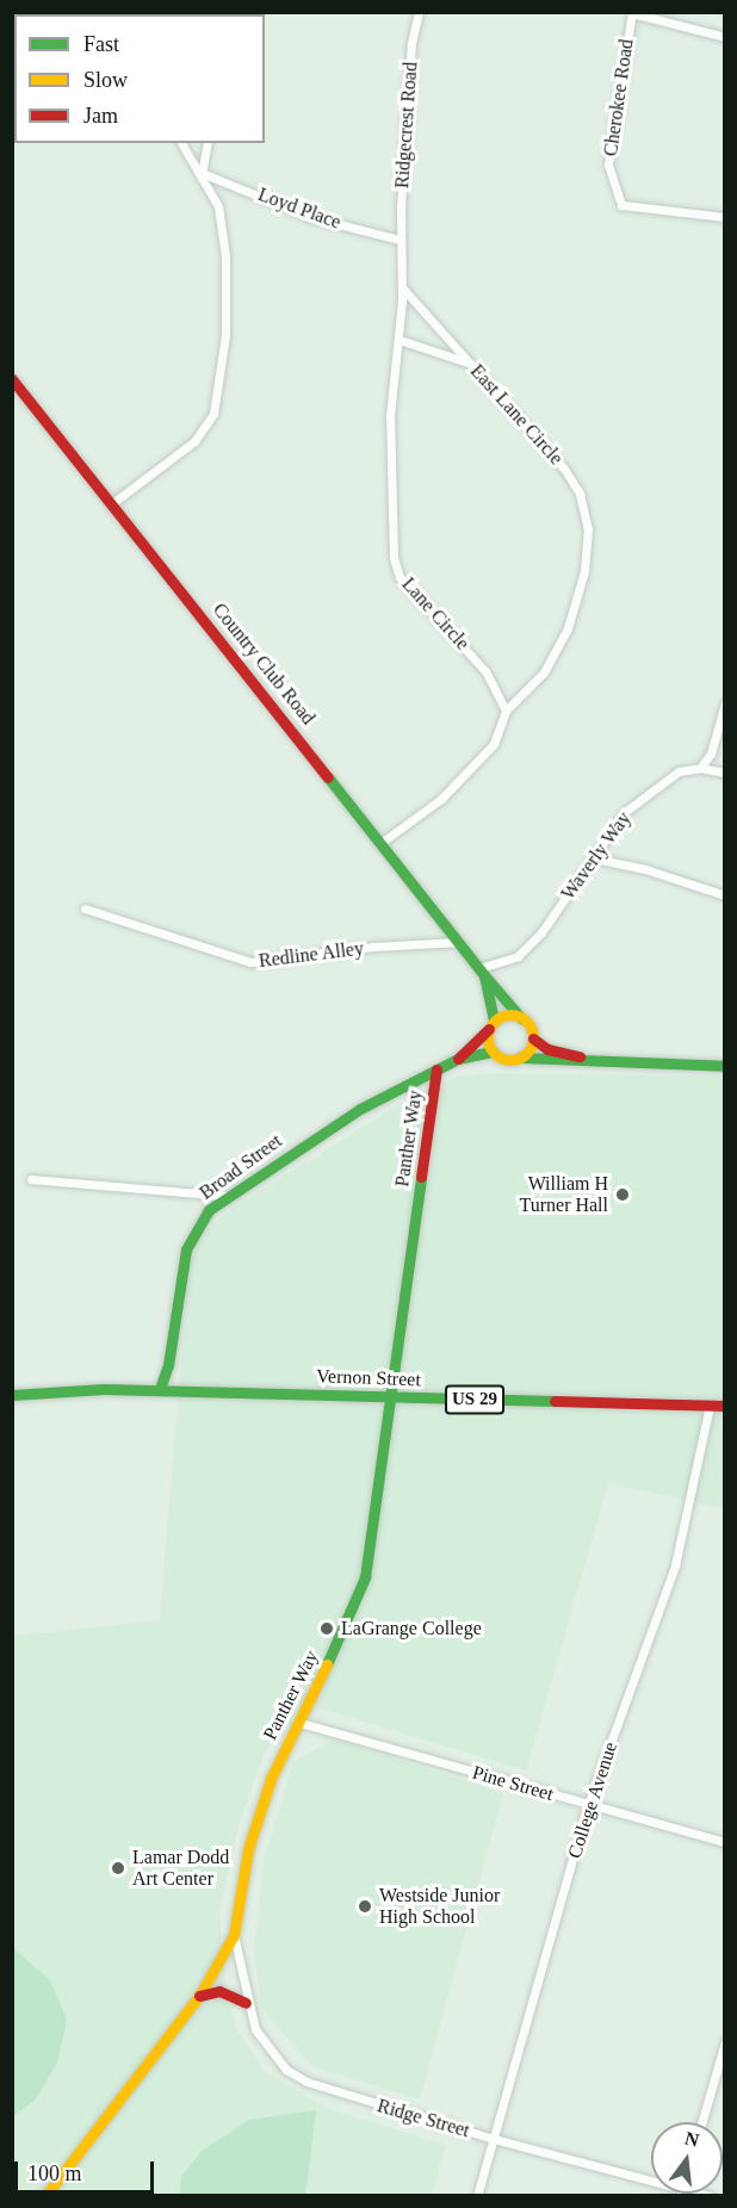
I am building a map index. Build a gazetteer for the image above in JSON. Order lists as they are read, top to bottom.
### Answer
{
  "streets": {
    "street": [
      "Cherokee Road",
      "Ridgecrest Road",
      "Loyd Place",
      "East Lane Circle",
      "Lane Circle",
      "Country Club Road",
      "Waverly Way",
      "Redline Alley",
      "Panther Way",
      "Broad Street",
      "Vernon Street",
      "US 29",
      "Pine Street",
      "College Avenue",
      "Ridge Street"
    ]
  },
  "crossings": [
    ["Ridgecrest Road", "Loyd Place"],
    ["Ridgecrest Road", "Lane Circle"],
    ["Loyd Place", "Lane Circle"],
    ["East Lane Circle", "Lane Circle"],
    ["Country Club Road", "Waverly Way"],
    ["Country Club Road", "Redline Alley"],
    ["Country Club Road", "Broad Street"],
    ["Panther Way", "Broad Street"],
    ["Panther Way", "Vernon Street"],
    ["Panther Way", "Pine Street"],
    ["Panther Way", "Ridge Street"],
    ["Broad Street", "Vernon Street"],
    ["Vernon Street", "College Avenue"],
    ["Pine Street", "College Avenue"],
    ["College Avenue", "Ridge Street"]
  ],
  "places": [
    "William H Turner Hall",
    "LaGrange College",
    "Lamar Dodd Art Center",
    "Westside Junior High School"
  ],
  "legend": ["Fast", "Slow", "Jam"],
  "scale_bar": "100 m",
  "north": "top"
}
